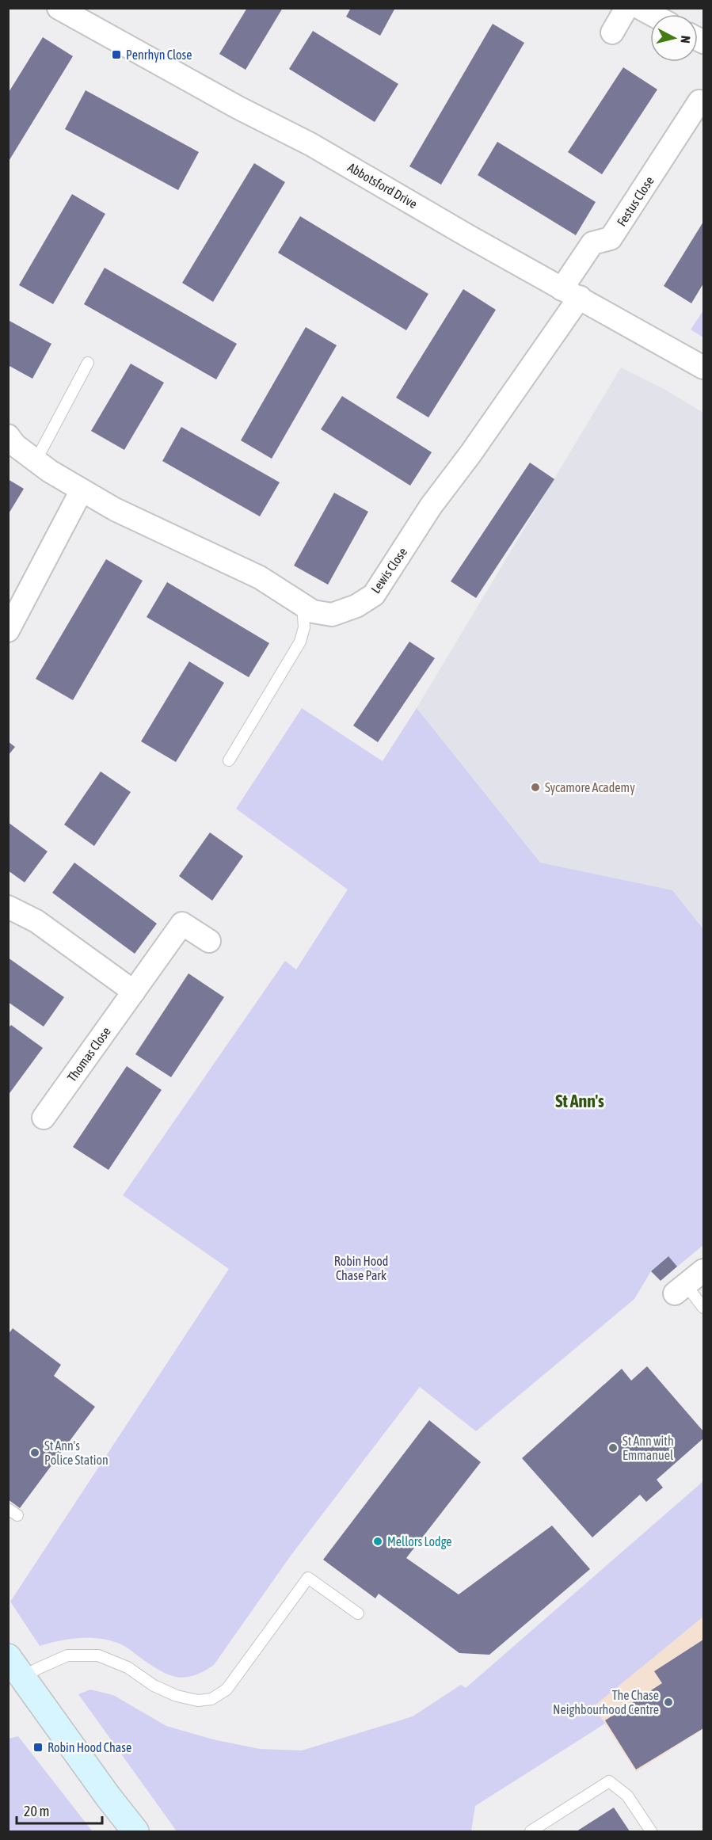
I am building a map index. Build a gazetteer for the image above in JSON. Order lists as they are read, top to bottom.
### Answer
{
  "streets": {
    "street": [
      "Abbotsford Drive",
      "Festus Close",
      "Lewis Close",
      "Thomas Close"
    ]
  },
  "crossings": [
    ["Abbotsford Drive", "Festus Close"],
    ["Abbotsford Drive", "Lewis Close"],
    ["Festus Close", "Lewis Close"]
  ],
  "districts": ["St Ann's"],
  "parks": ["Robin Hood Chase Park"],
  "places": {
    "transit": ["Penrhyn Close", "Robin Hood Chase"],
    "other": [
      "Sycamore Academy",
      "St Ann with Emmanuel",
      "St Ann's Police Station",
      "Mellors Lodge",
      "The Chase Neighbourhood Centre"
    ]
  },
  "scale_bar": "20 m",
  "north": "right"
}
